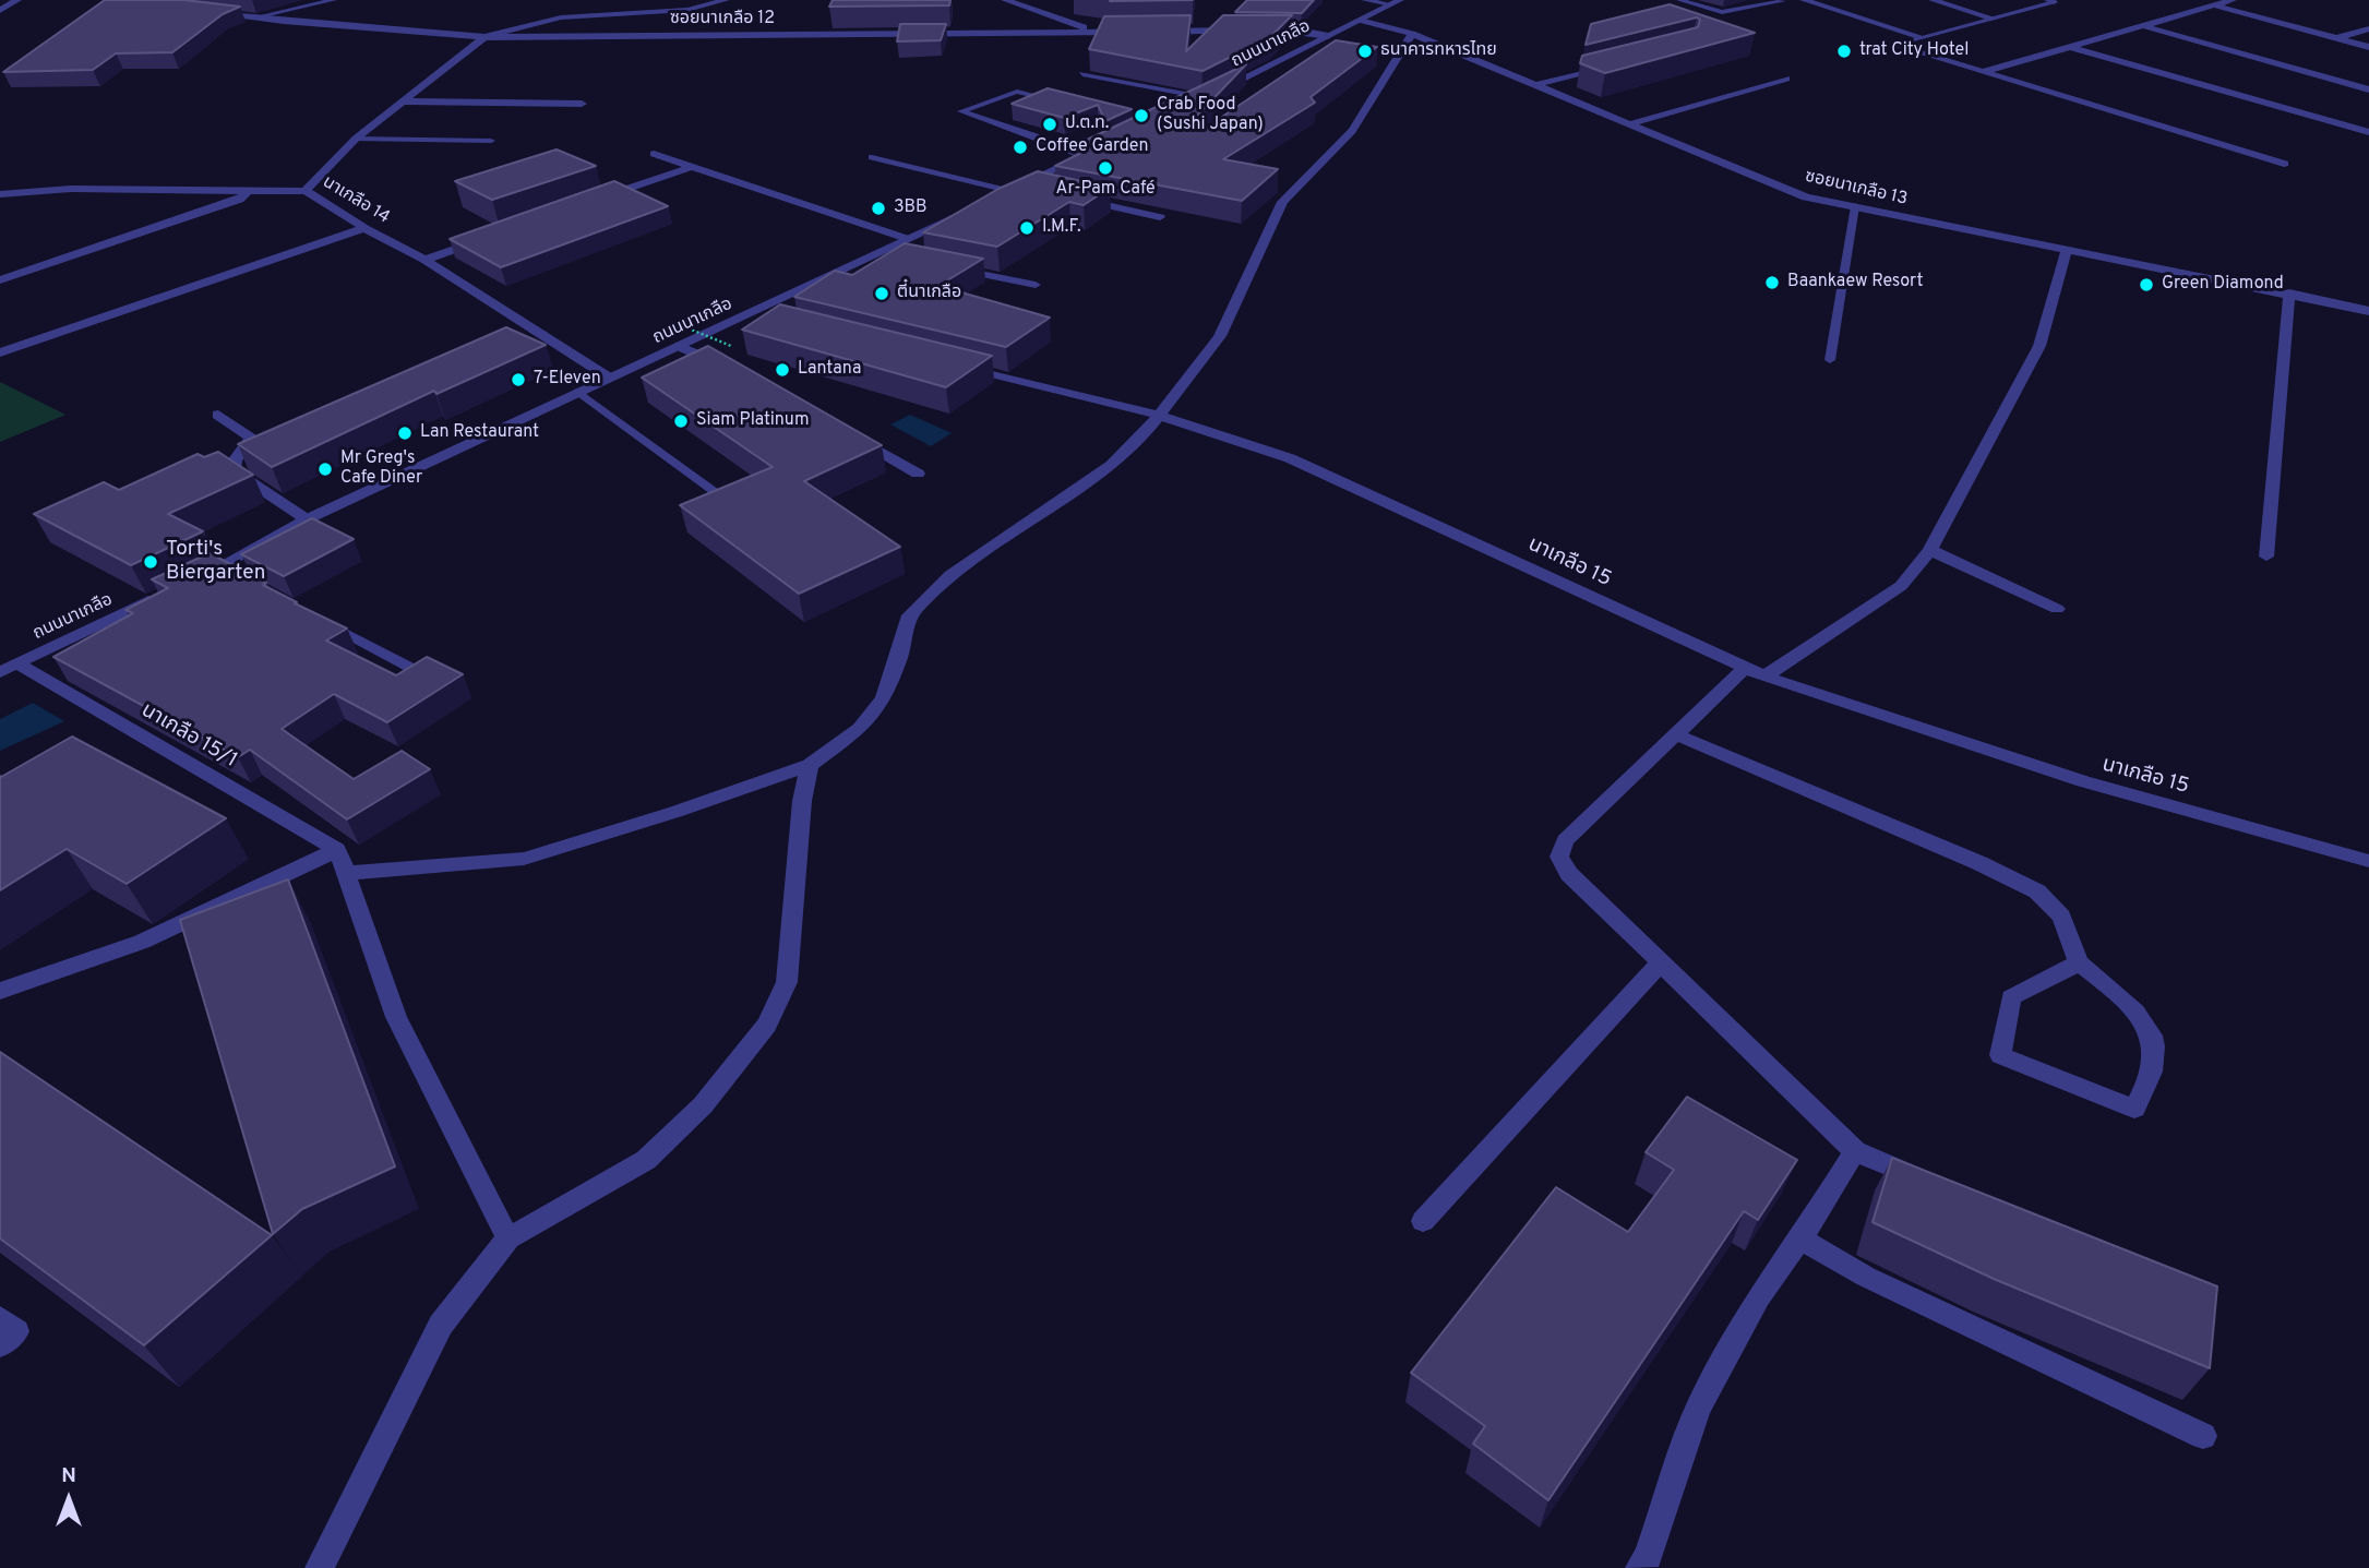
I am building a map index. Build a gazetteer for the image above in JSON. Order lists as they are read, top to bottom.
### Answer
{
  "streets": {
    "street": [
      "ซอยนาเกลือ 12",
      "ถนนนาเกลือ",
      "ซอยนาเกลือ 13",
      "นาเกลือ 14",
      "นาเกลือ 15",
      "นาเกลือ 15/1"
    ]
  },
  "crossings": [
    ["ถนนนาเกลือ", "ซอยนาเกลือ 13"],
    ["ถนนนาเกลือ", "นาเกลือ 14"],
    ["ถนนนาเกลือ", "นาเกลือ 15/1"]
  ],
  "places": [
    "ธนาคารทหารไทย",
    "trat City Hotel",
    "Crab Food (Sushi Japan)",
    "ป.ต.ท.",
    "Coffee Garden",
    "Ar-Pam Café",
    "3BB",
    "I.M.F.",
    "Baankaew Resort",
    "Green Diamond",
    "ตี๋นาเกลือ",
    "Lantana",
    "7-Eleven",
    "Siam Platinum",
    "Lan Restaurant",
    "Mr Greg's Cafe Diner",
    "Torti's Biergarten"
  ],
  "north": "top"
}
